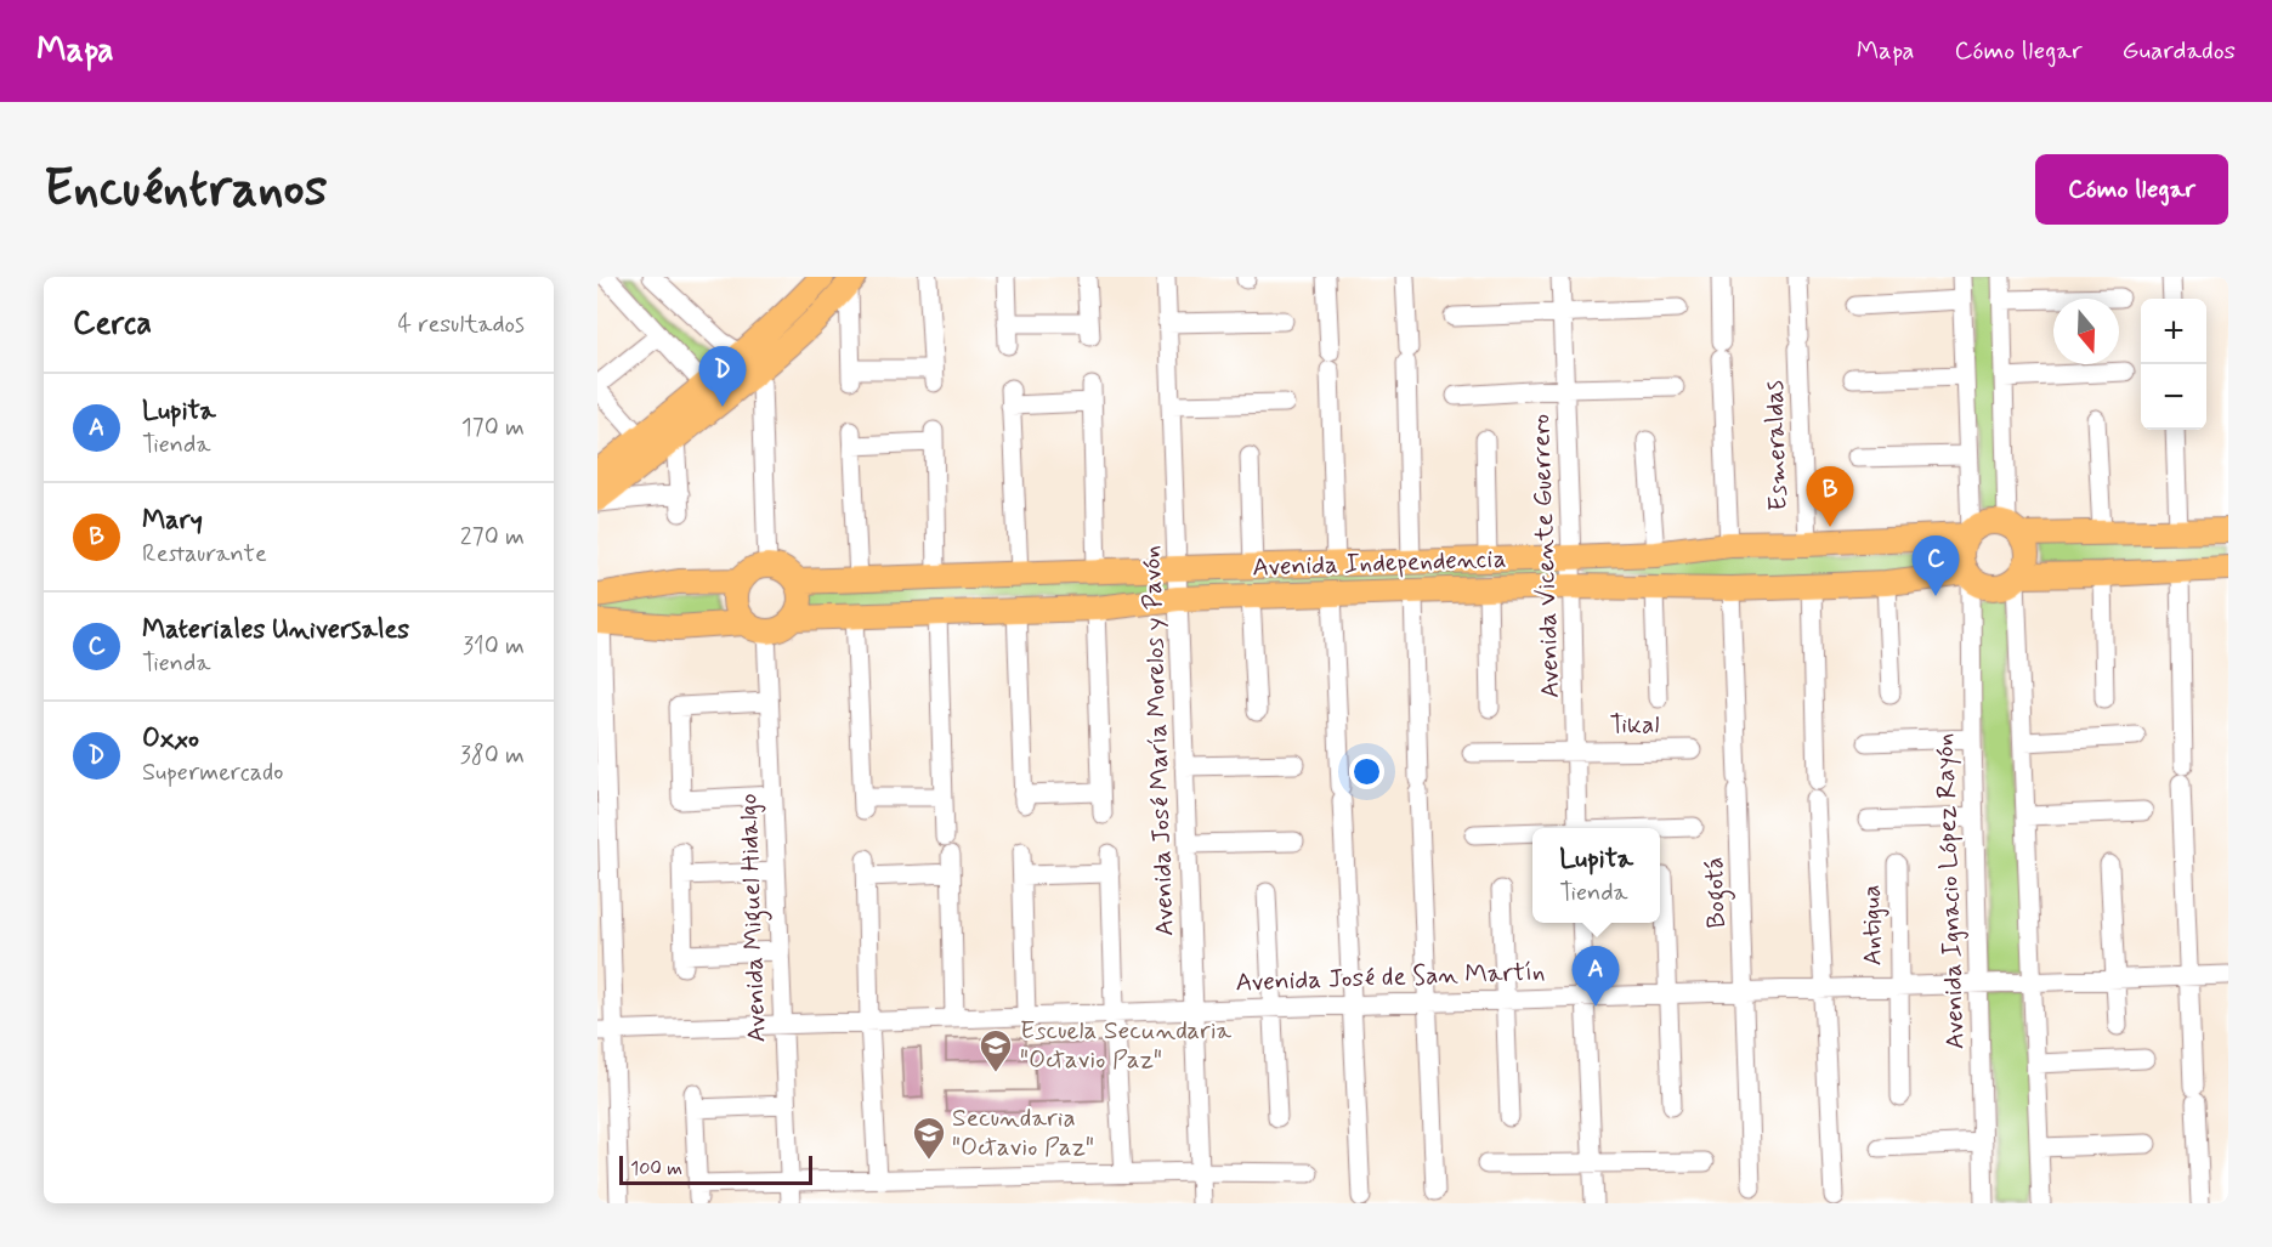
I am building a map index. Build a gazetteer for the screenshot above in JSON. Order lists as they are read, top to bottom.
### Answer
{
  "streets": {
    "main road": ["Avenida Independencia"],
    "street": [
      "Esmeraldas",
      "Avenida Vicente Guerrero",
      "Tikal",
      "Avenida José María Morelos y Pavón",
      "Avenida Ignacio López Rayón",
      "Bogotá",
      "Avenida Miguel Hidalgo",
      "Antigua",
      "Avenida José de San Martín"
    ]
  },
  "crossings": [
    ["Esmeraldas", "Avenida Independencia"],
    ["Avenida Vicente Guerrero", "Avenida Independencia"],
    ["Avenida Vicente Guerrero", "Tikal"],
    ["Avenida Independencia", "Avenida José María Morelos y Pavón"],
    ["Avenida Independencia", "Avenida Ignacio López Rayón"],
    ["Avenida Independencia", "Bogotá"],
    ["Avenida Independencia", "Avenida Miguel Hidalgo"],
    ["Avenida José María Morelos y Pavón", "Avenida José de San Martín"],
    ["Avenida Ignacio López Rayón", "Avenida José de San Martín"],
    ["Bogotá", "Avenida José de San Martín"],
    ["Avenida Miguel Hidalgo", "Avenida José de San Martín"],
    ["Antigua", "Avenida José de San Martín"]
  ],
  "places": {
    "school or university": ["Escuela Secundaria \"Octavio Paz\"", "Secundaria \"Octavio Paz\""]
  },
  "scale_bar": "100 m",
  "north": "bottom",
  "page": {
    "header": "Mapa",
    "nav": ["Mapa", "Cómo llegar", "Guardados"],
    "buttons": "Cómo llegar",
    "title": "Encuéntranos",
    "heading": ["Cerca", "4 resultados"],
    "map_buttons": ["+", "−"],
    "pins": [
      "D",
      "B",
      "C",
      "A"
    ],
    "list": [
      {
        "mark": "A",
        "name": "Lupita",
        "note": "Tienda",
        "value": "170 m"
      },
      {
        "mark": "B",
        "name": "Mary",
        "note": "Restaurante",
        "value": "270 m"
      },
      {
        "mark": "C",
        "name": "Materiales Universales",
        "note": "Tienda",
        "value": "310 m"
      },
      {
        "mark": "D",
        "name": "Oxxo",
        "note": "Supermercado",
        "value": "380 m"
      }
    ],
    "popup": ["Lupita", "Tienda"],
    "scale": "100 m"
  }
}
